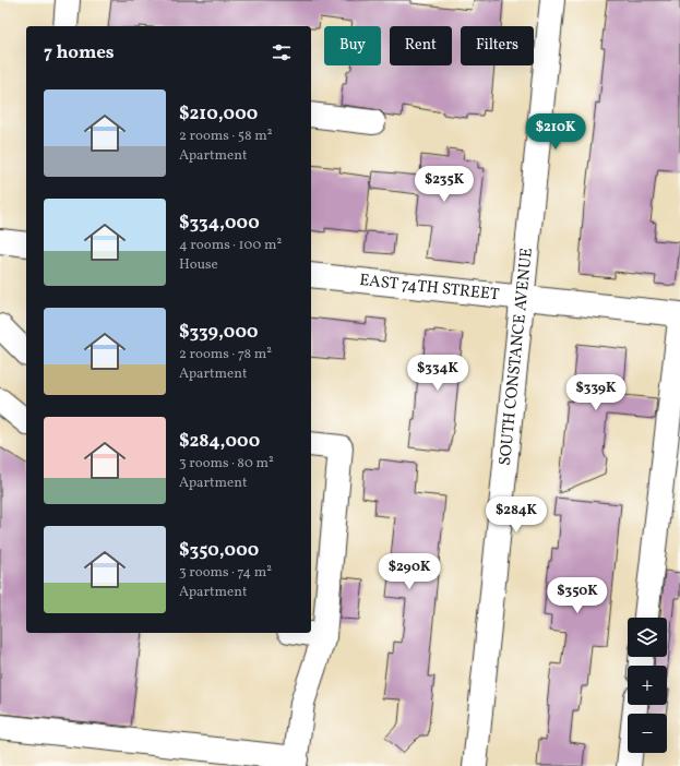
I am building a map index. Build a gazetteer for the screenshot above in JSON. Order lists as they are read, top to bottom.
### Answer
{
  "streets": {
    "street": ["EAST 74TH STREET", "SOUTH CONSTANCE AVENUE"]
  },
  "crossings": [
    ["EAST 74TH STREET", "SOUTH CONSTANCE AVENUE"]
  ],
  "page": {
    "chip": ["Buy", "Rent", "Filters"],
    "heading": "7 homes",
    "list": [
      {
        "name": "$210,000",
        "note": "2 rooms · 58 m² · Apartment"
      },
      {
        "name": "$334,000",
        "note": "4 rooms · 100 m² · House"
      },
      {
        "name": "$339,000",
        "note": "2 rooms · 78 m² · Apartment"
      },
      {
        "name": "$284,000",
        "note": "3 rooms · 80 m² · Apartment"
      },
      {
        "name": "$350,000",
        "note": "3 rooms · 74 m² · Apartment"
      }
    ],
    "price": [
      "$210K",
      "$235K",
      "$334K",
      "$339K",
      "$284K",
      "$290K",
      "$350K"
    ],
    "map_buttons": ["+", "−"]
  }
}
